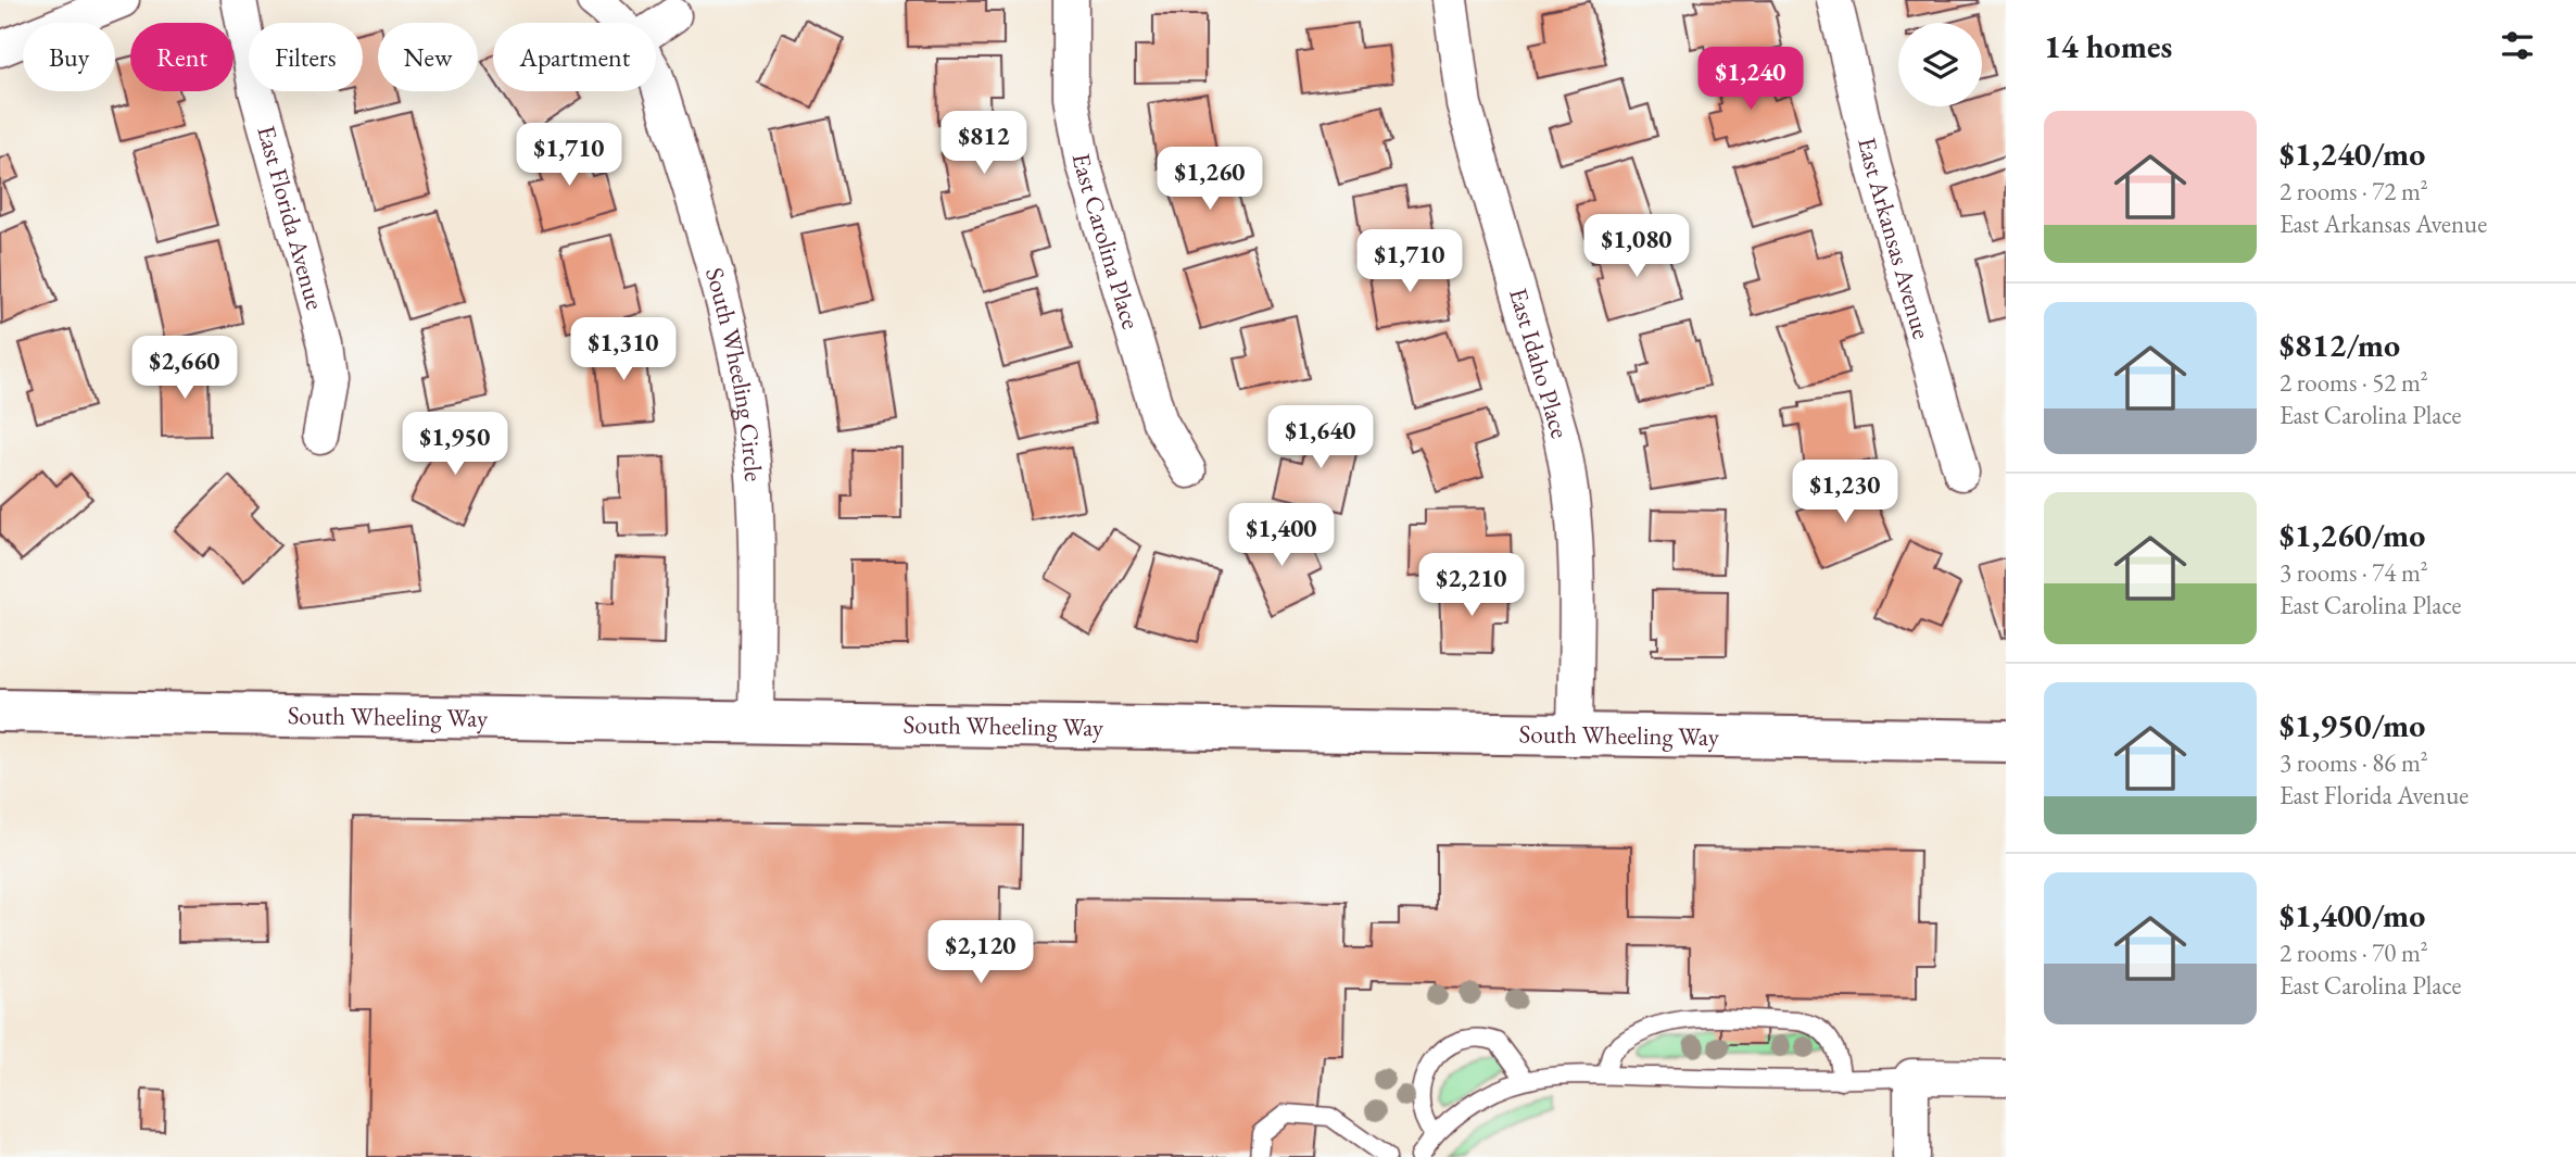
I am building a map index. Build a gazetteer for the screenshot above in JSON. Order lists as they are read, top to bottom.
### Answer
{
  "streets": {
    "street": [
      "East Florida Avenue",
      "East Arkansas Avenue",
      "East Carolina Place",
      "East Idaho Place",
      "South Wheeling Circle",
      "South Wheeling Way"
    ]
  },
  "crossings": [
    ["East Idaho Place", "South Wheeling Way"],
    ["South Wheeling Circle", "South Wheeling Way"]
  ],
  "page": {
    "heading": "14 homes",
    "chip": [
      "Buy",
      "Rent",
      "Filters",
      "New",
      "Apartment"
    ],
    "price": [
      "$1,240",
      "$812",
      "$1,710",
      "$1,260",
      "$1,080",
      "$1,710",
      "$1,310",
      "$2,660",
      "$1,640",
      "$1,950",
      "$1,230",
      "$1,400",
      "$2,210",
      "$2,120"
    ],
    "list": [
      {
        "name": "$1,240/mo",
        "note": "2 rooms · 72 m² · East Arkansas Avenue"
      },
      {
        "name": "$812/mo",
        "note": "2 rooms · 52 m² · East Carolina Place"
      },
      {
        "name": "$1,260/mo",
        "note": "3 rooms · 74 m² · East Carolina Place"
      },
      {
        "name": "$1,950/mo",
        "note": "3 rooms · 86 m² · East Florida Avenue"
      },
      {
        "name": "$1,400/mo",
        "note": "2 rooms · 70 m² · East Carolina Place"
      }
    ]
  }
}
